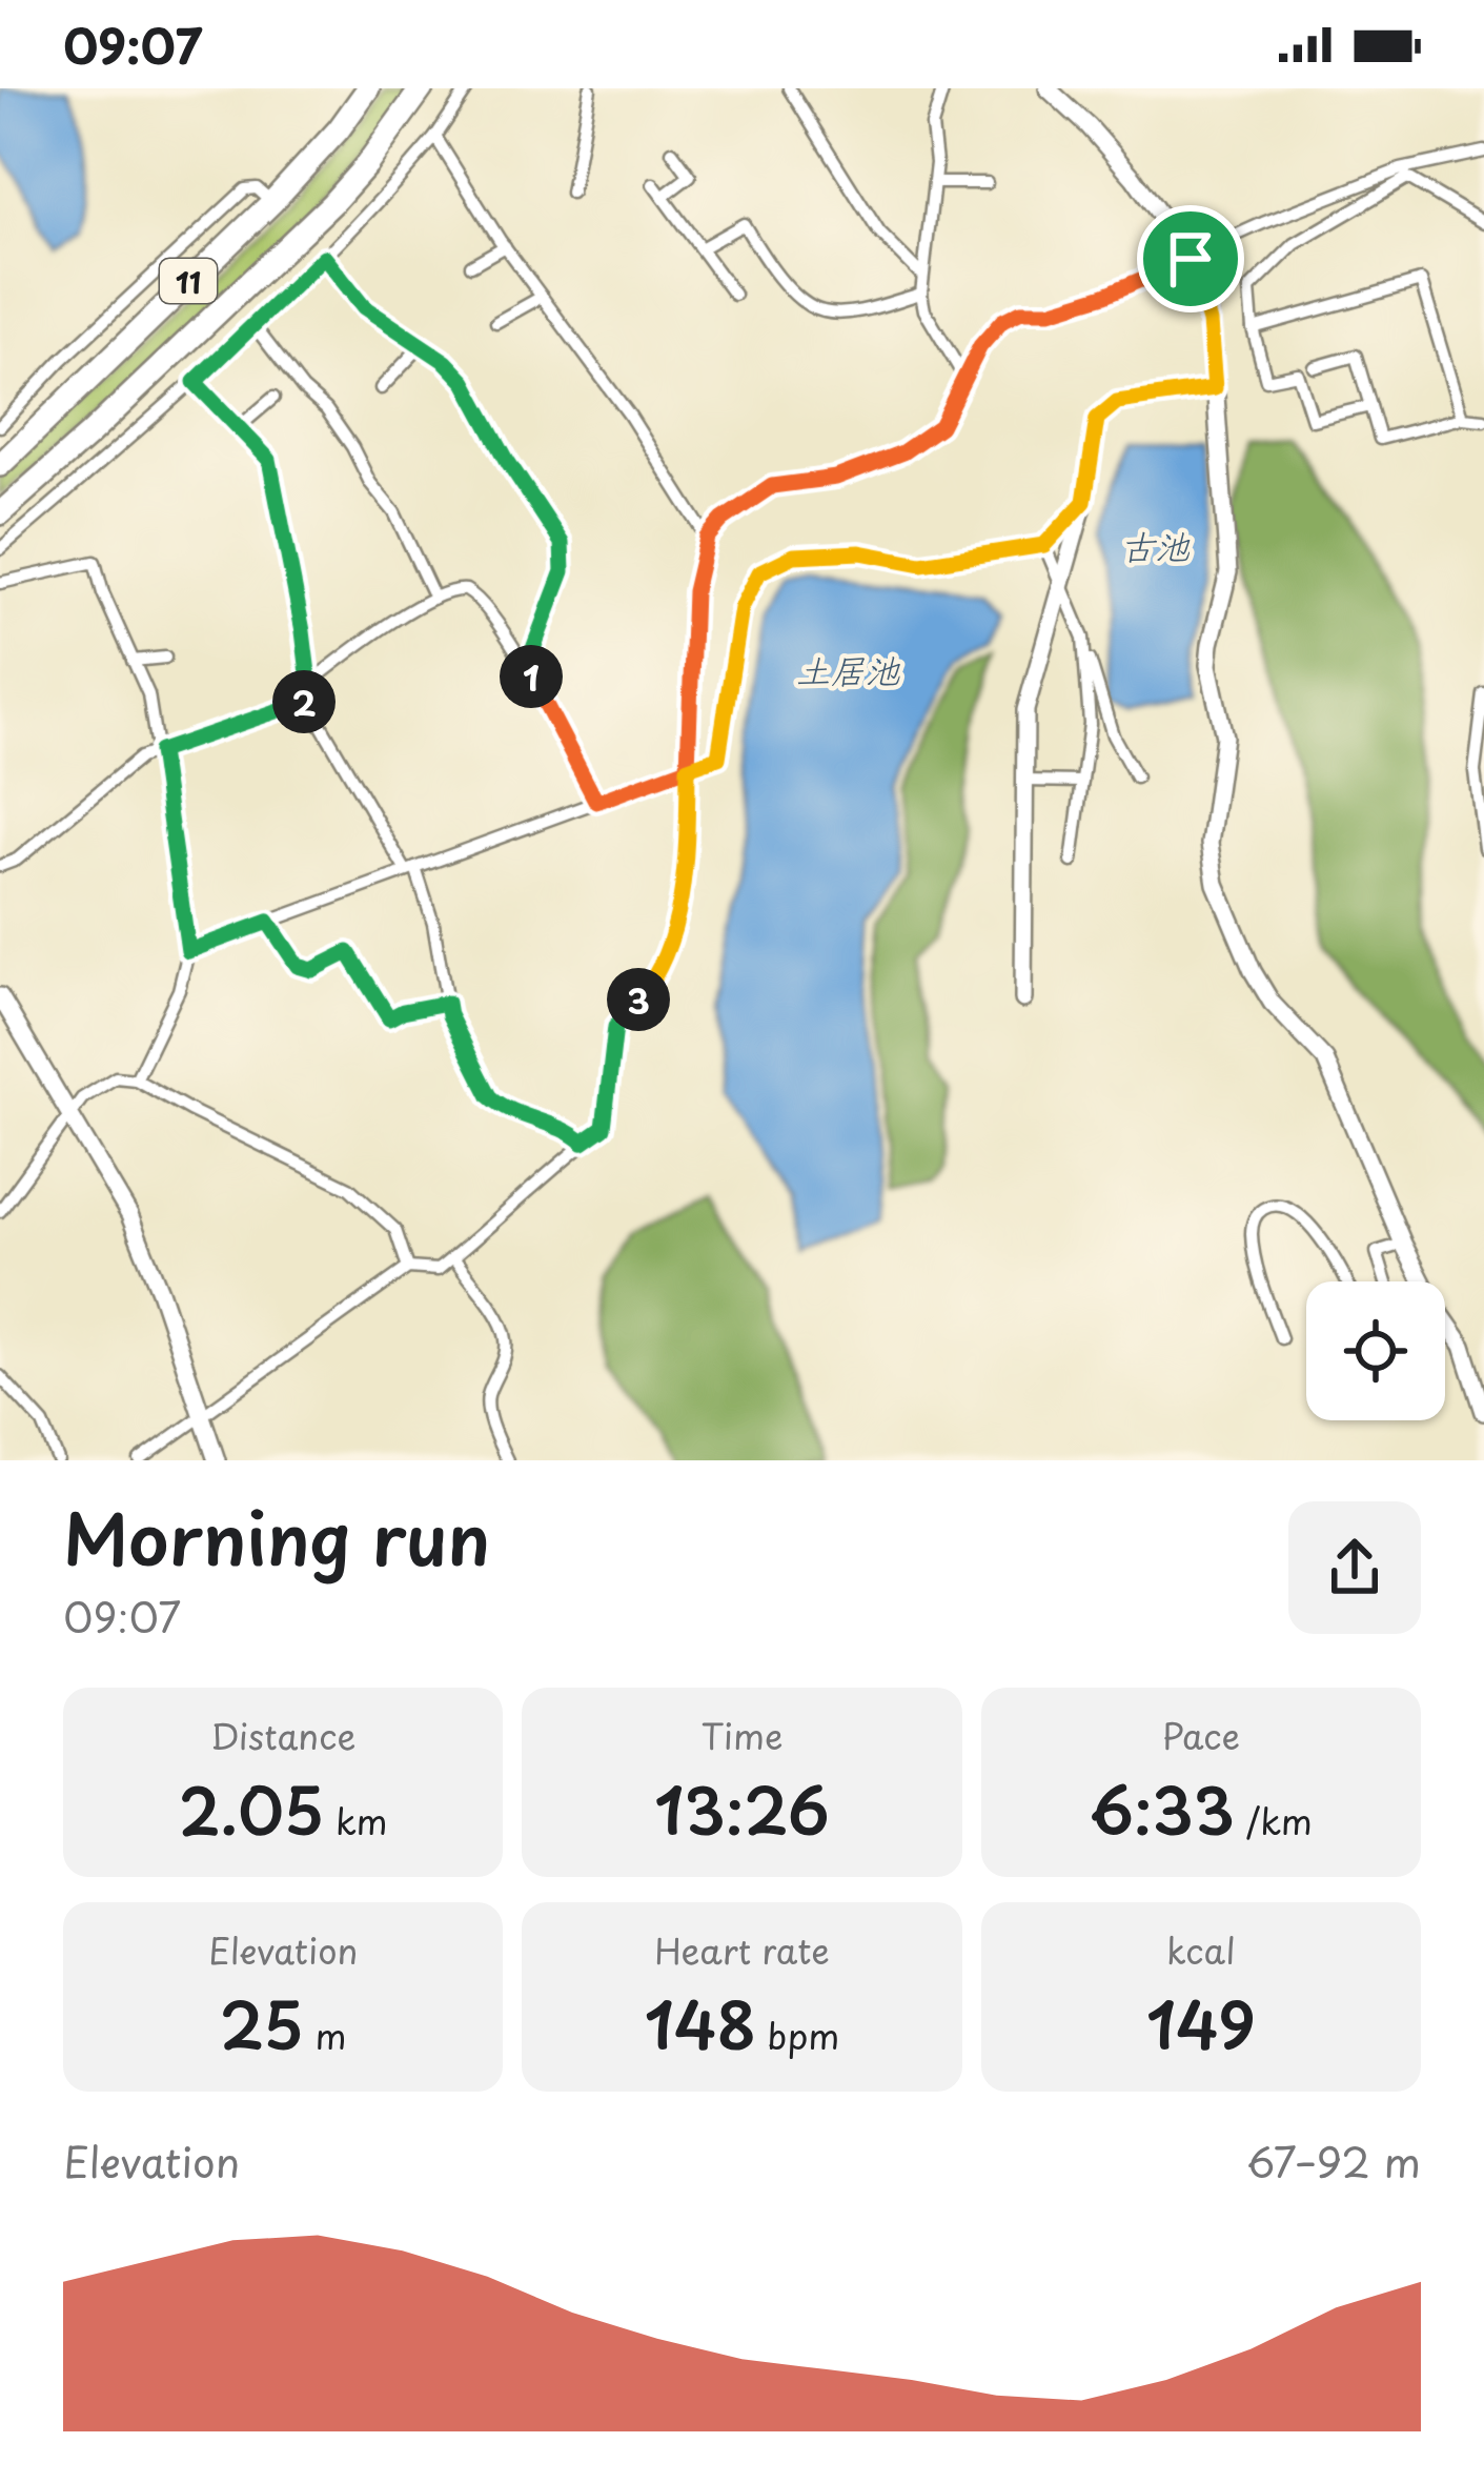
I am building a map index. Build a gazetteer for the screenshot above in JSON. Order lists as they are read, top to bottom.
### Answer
{
  "streets": {
    "highway": ["11"]
  },
  "water": ["古池", "土居池"],
  "page": {
    "status": "09:07",
    "pins": ["1", "2", "3"],
    "heading": ["Morning run", "09:07"],
    "stats": [
      ["Distance", "2.05 km"],
      ["Time", "13:26"],
      ["Pace", "6:33 /km"],
      ["Elevation", "25 m"],
      ["Heart rate", "148 bpm"],
      ["kcal", "149"]
    ],
    "chart": ["Elevation", "67–92 m"]
  }
}
